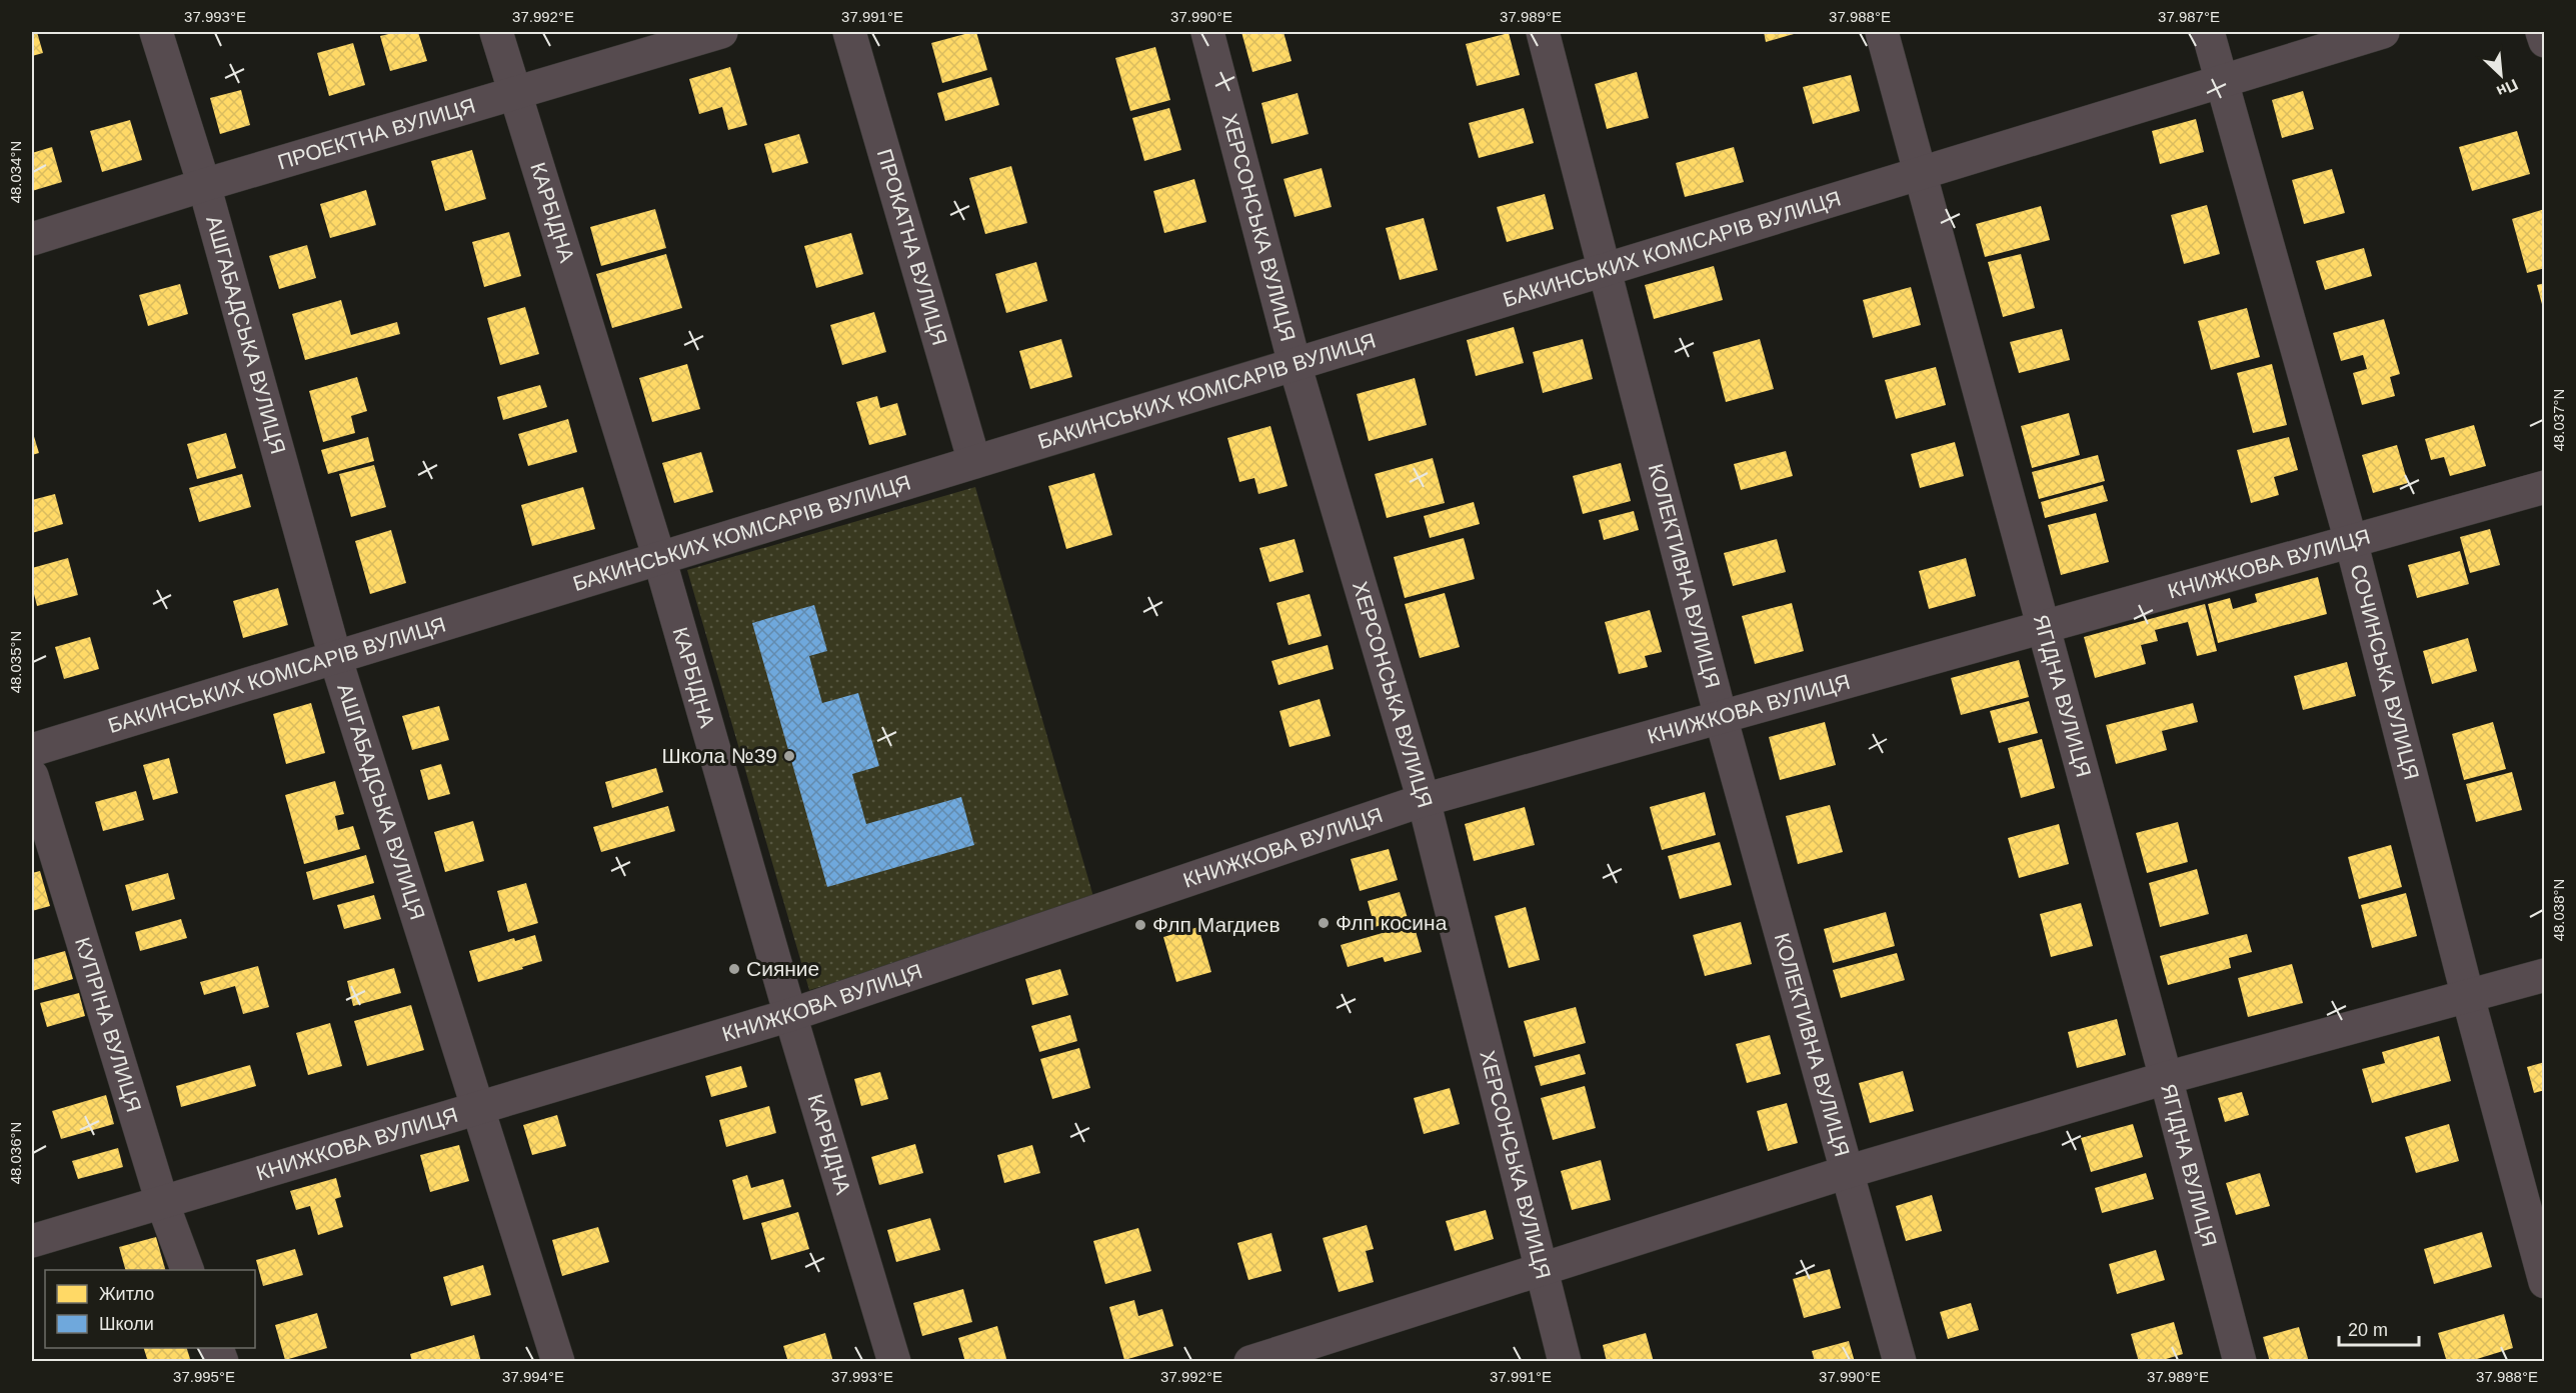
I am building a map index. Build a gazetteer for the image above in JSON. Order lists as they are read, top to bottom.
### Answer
{
  "streets": {
    "street": [
      "ПРОЕКТНА ВУЛИЦЯ",
      "КАРБІДНА",
      "ХЕРСОНСЬКА ВУЛИЦЯ",
      "ПРОКАТНА ВУЛИЦЯ",
      "БАКИНСЬКИХ КОМІСАРІВ ВУЛИЦЯ",
      "АШГАБАДСЬКА ВУЛИЦЯ",
      "КНИЖКОВА ВУЛИЦЯ",
      "КОЛЕКТИВНА ВУЛИЦЯ",
      "СОЧИНСЬКА ВУЛИЦЯ",
      "ЯГІДНА ВУЛИЦЯ",
      "КУПРІНА ВУЛИЦЯ"
    ]
  },
  "crossings": [
    ["ПРОЕКТНА ВУЛИЦЯ", "КАРБІДНА"],
    ["ПРОЕКТНА ВУЛИЦЯ", "АШГАБАДСЬКА ВУЛИЦЯ"],
    ["КАРБІДНА", "БАКИНСЬКИХ КОМІСАРІВ ВУЛИЦЯ"],
    ["КАРБІДНА", "КНИЖКОВА ВУЛИЦЯ"],
    ["ХЕРСОНСЬКА ВУЛИЦЯ", "БАКИНСЬКИХ КОМІСАРІВ ВУЛИЦЯ"],
    ["ХЕРСОНСЬКА ВУЛИЦЯ", "КНИЖКОВА ВУЛИЦЯ"],
    ["ПРОКАТНА ВУЛИЦЯ", "БАКИНСЬКИХ КОМІСАРІВ ВУЛИЦЯ"],
    ["БАКИНСЬКИХ КОМІСАРІВ ВУЛИЦЯ", "АШГАБАДСЬКА ВУЛИЦЯ"],
    ["БАКИНСЬКИХ КОМІСАРІВ ВУЛИЦЯ", "КОЛЕКТИВНА ВУЛИЦЯ"],
    ["БАКИНСЬКИХ КОМІСАРІВ ВУЛИЦЯ", "СОЧИНСЬКА ВУЛИЦЯ"],
    ["БАКИНСЬКИХ КОМІСАРІВ ВУЛИЦЯ", "ЯГІДНА ВУЛИЦЯ"],
    ["АШГАБАДСЬКА ВУЛИЦЯ", "КНИЖКОВА ВУЛИЦЯ"],
    ["КНИЖКОВА ВУЛИЦЯ", "КОЛЕКТИВНА ВУЛИЦЯ"],
    ["КНИЖКОВА ВУЛИЦЯ", "СОЧИНСЬКА ВУЛИЦЯ"],
    ["КНИЖКОВА ВУЛИЦЯ", "ЯГІДНА ВУЛИЦЯ"],
    ["КНИЖКОВА ВУЛИЦЯ", "КУПРІНА ВУЛИЦЯ"]
  ],
  "places": [
    "Школа №39",
    "Флп косина",
    "Флп Магдиев",
    "Сияние"
  ],
  "legend": ["Житло", "Школи"],
  "scale_bar": "20 m",
  "north": "bottom right",
  "coordinates": [
    "37.993°E",
    "37.992°E",
    "37.991°E",
    "37.990°E",
    "37.989°E",
    "37.988°E",
    "37.987°E",
    "48.034°N",
    "48.037°N",
    "48.035°N",
    "48.038°N",
    "48.036°N",
    "37.995°E",
    "37.994°E"
  ]
}
